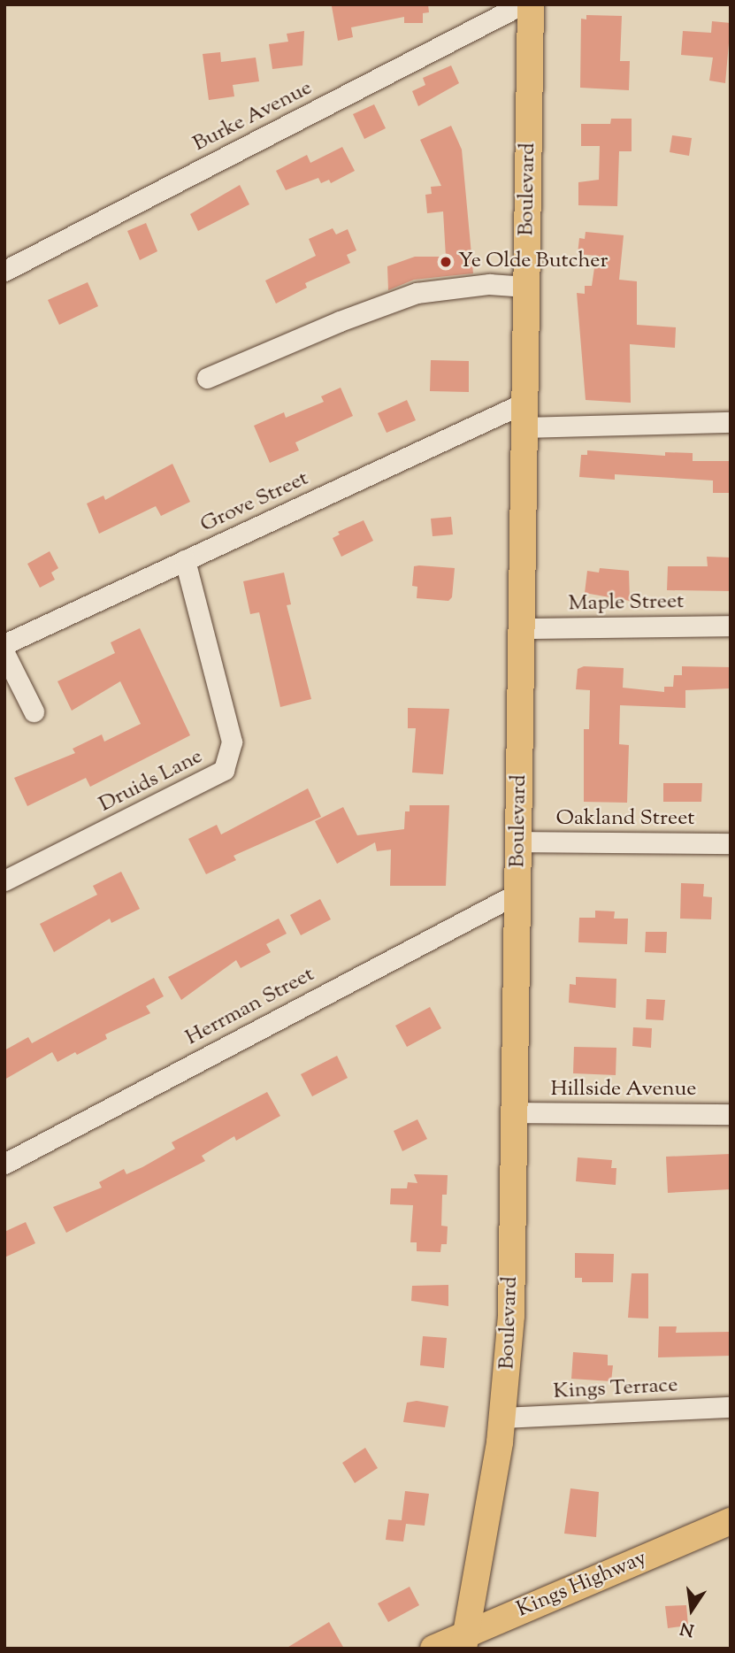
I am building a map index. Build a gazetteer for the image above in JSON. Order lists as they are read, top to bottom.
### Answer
{
  "streets": {
    "main road": ["Boulevard", "Kings Highway"],
    "street": [
      "Burke Avenue",
      "Grove Street",
      "Maple Street",
      "Druids Lane",
      "Oakland Street",
      "Herrman Street",
      "Hillside Avenue",
      "Kings Terrace"
    ]
  },
  "crossings": [
    ["Boulevard", "Grove Street"],
    ["Boulevard", "Maple Street"],
    ["Boulevard", "Oakland Street"],
    ["Boulevard", "Herrman Street"],
    ["Boulevard", "Hillside Avenue"],
    ["Boulevard", "Kings Terrace"],
    ["Boulevard", "Kings Highway"],
    ["Grove Street", "Druids Lane"]
  ],
  "places": ["Ye Olde Butcher"],
  "north": "bottom"
}
